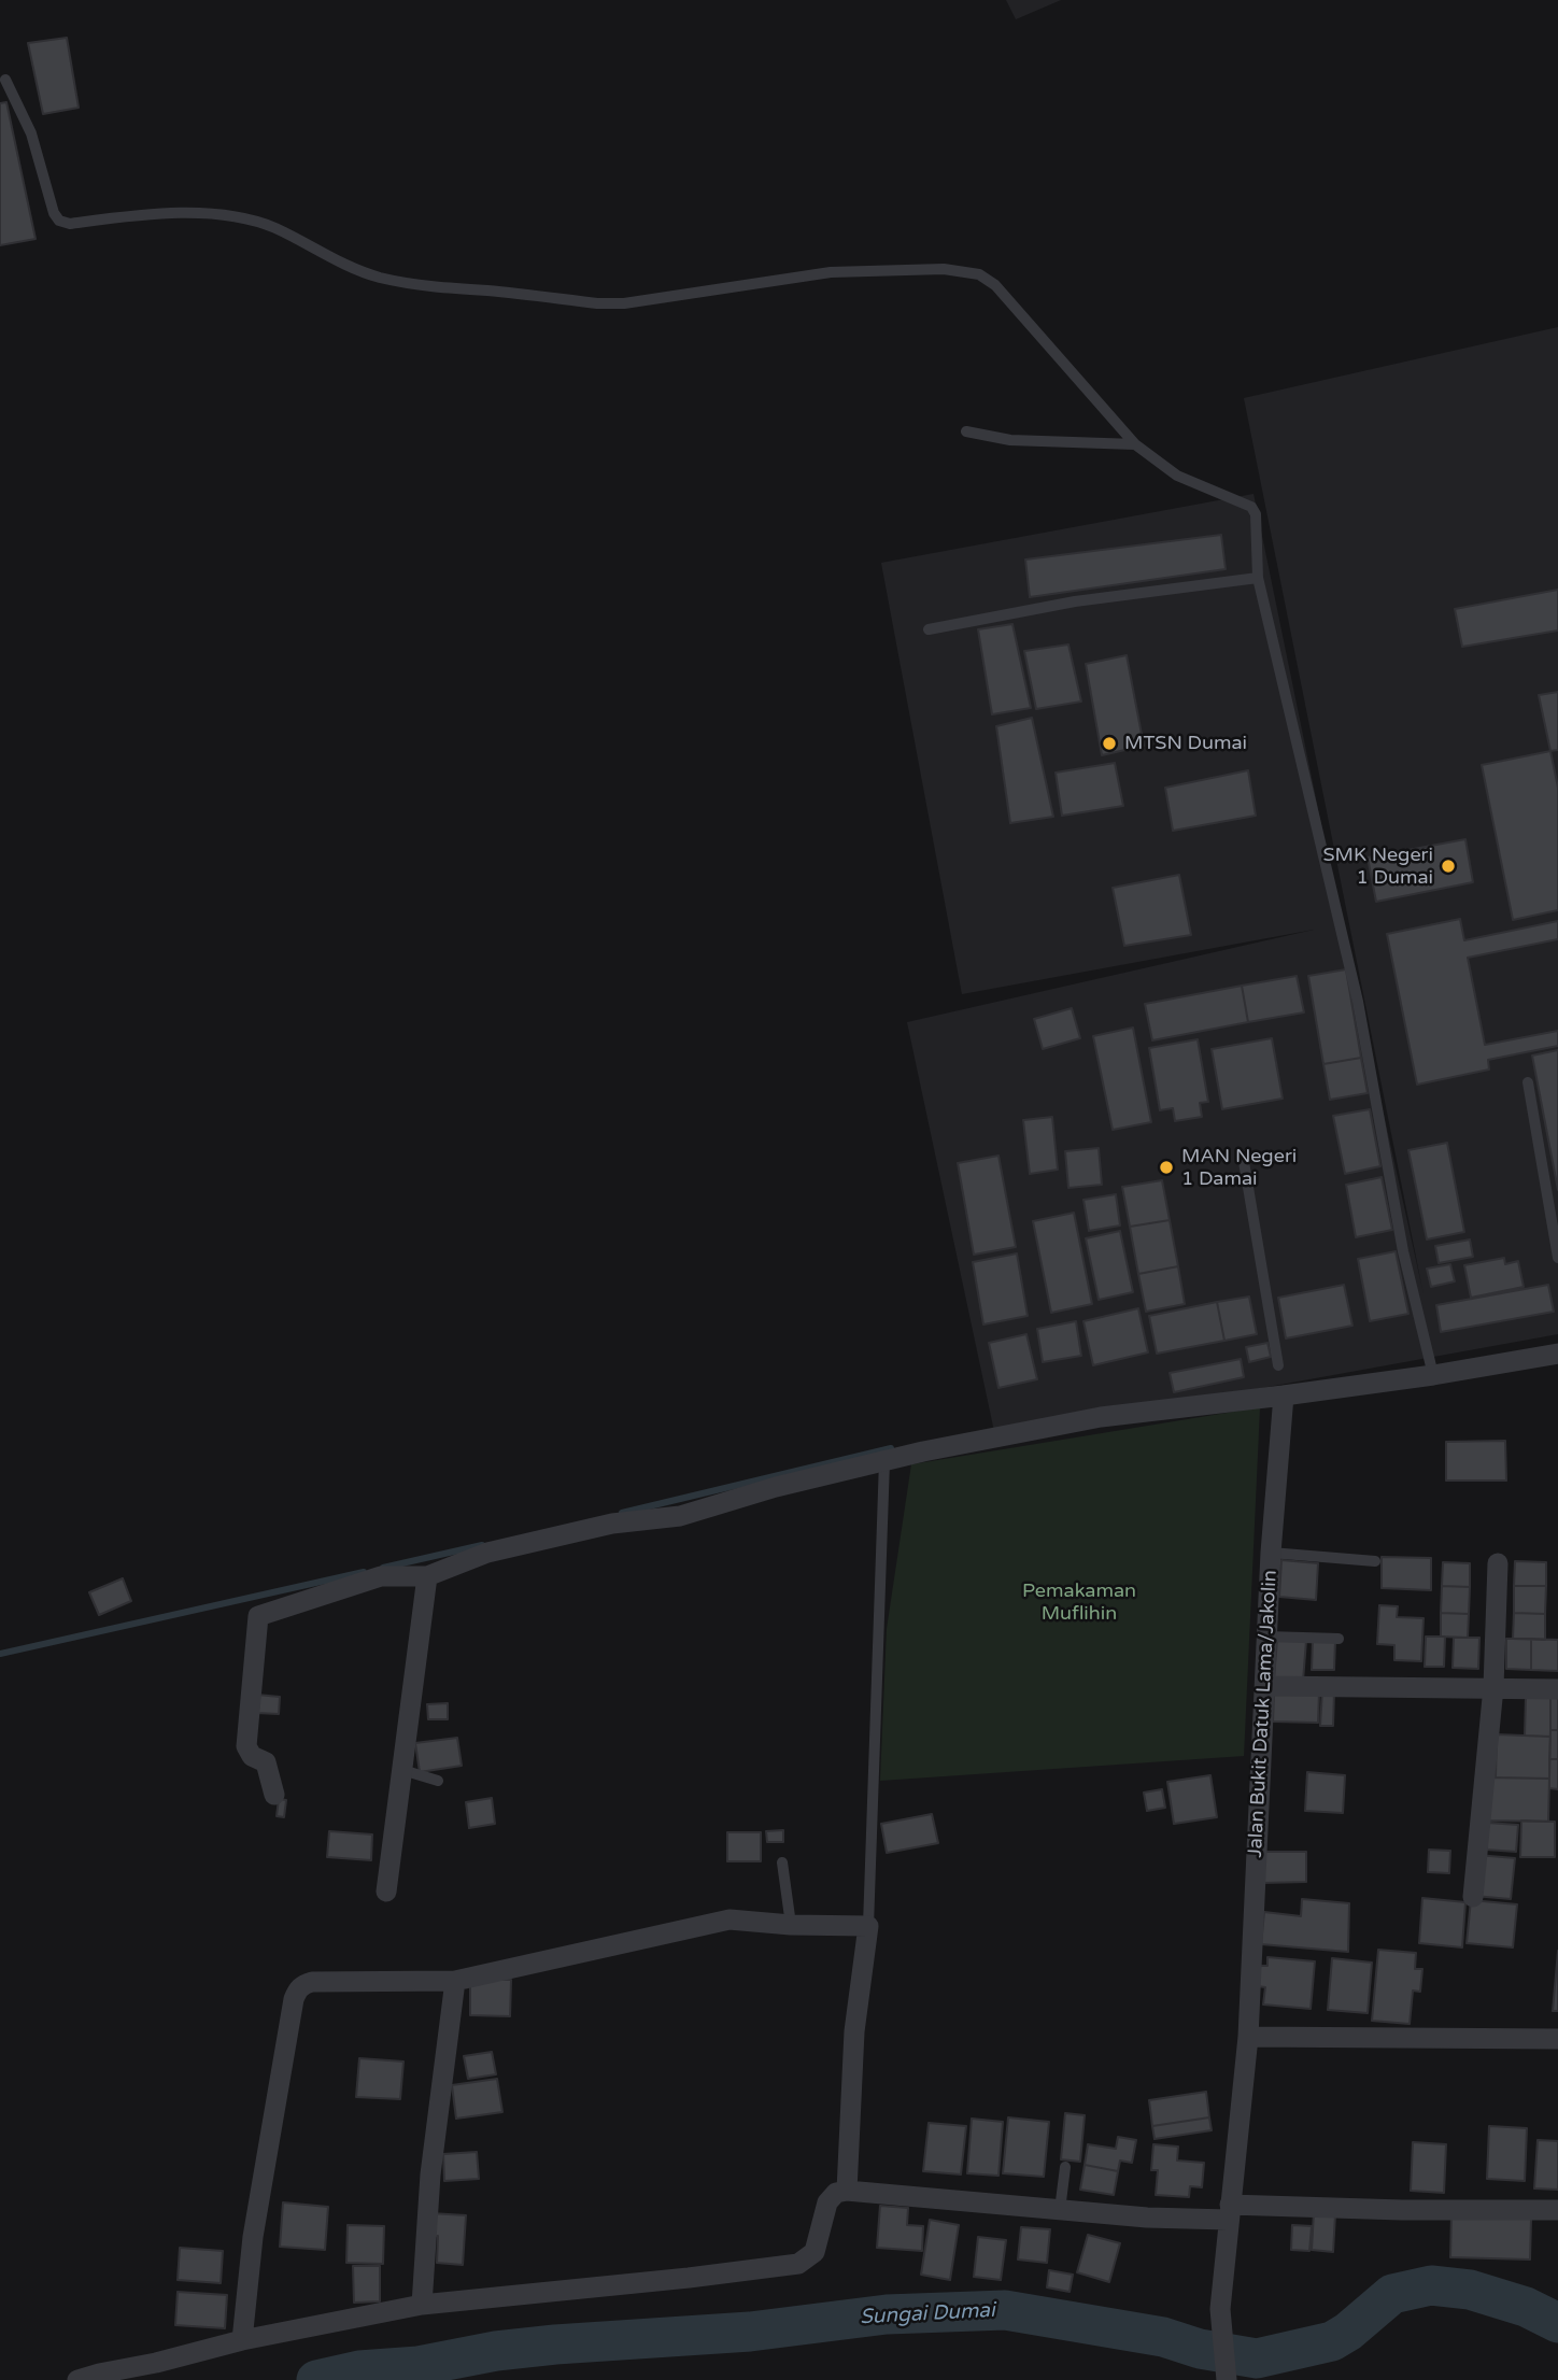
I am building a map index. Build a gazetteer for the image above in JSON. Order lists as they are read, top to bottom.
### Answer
{
  "streets": {
    "street": ["Jalan Bukit Datuk Lama/Jakolin"]
  },
  "water": ["Sungai Dumai"],
  "parks": ["Pemakaman Muflihin"],
  "places": ["MTSN Dumai", "SMK Negeri 1 Dumai", "MAN Negeri 1 Damai"]
}
